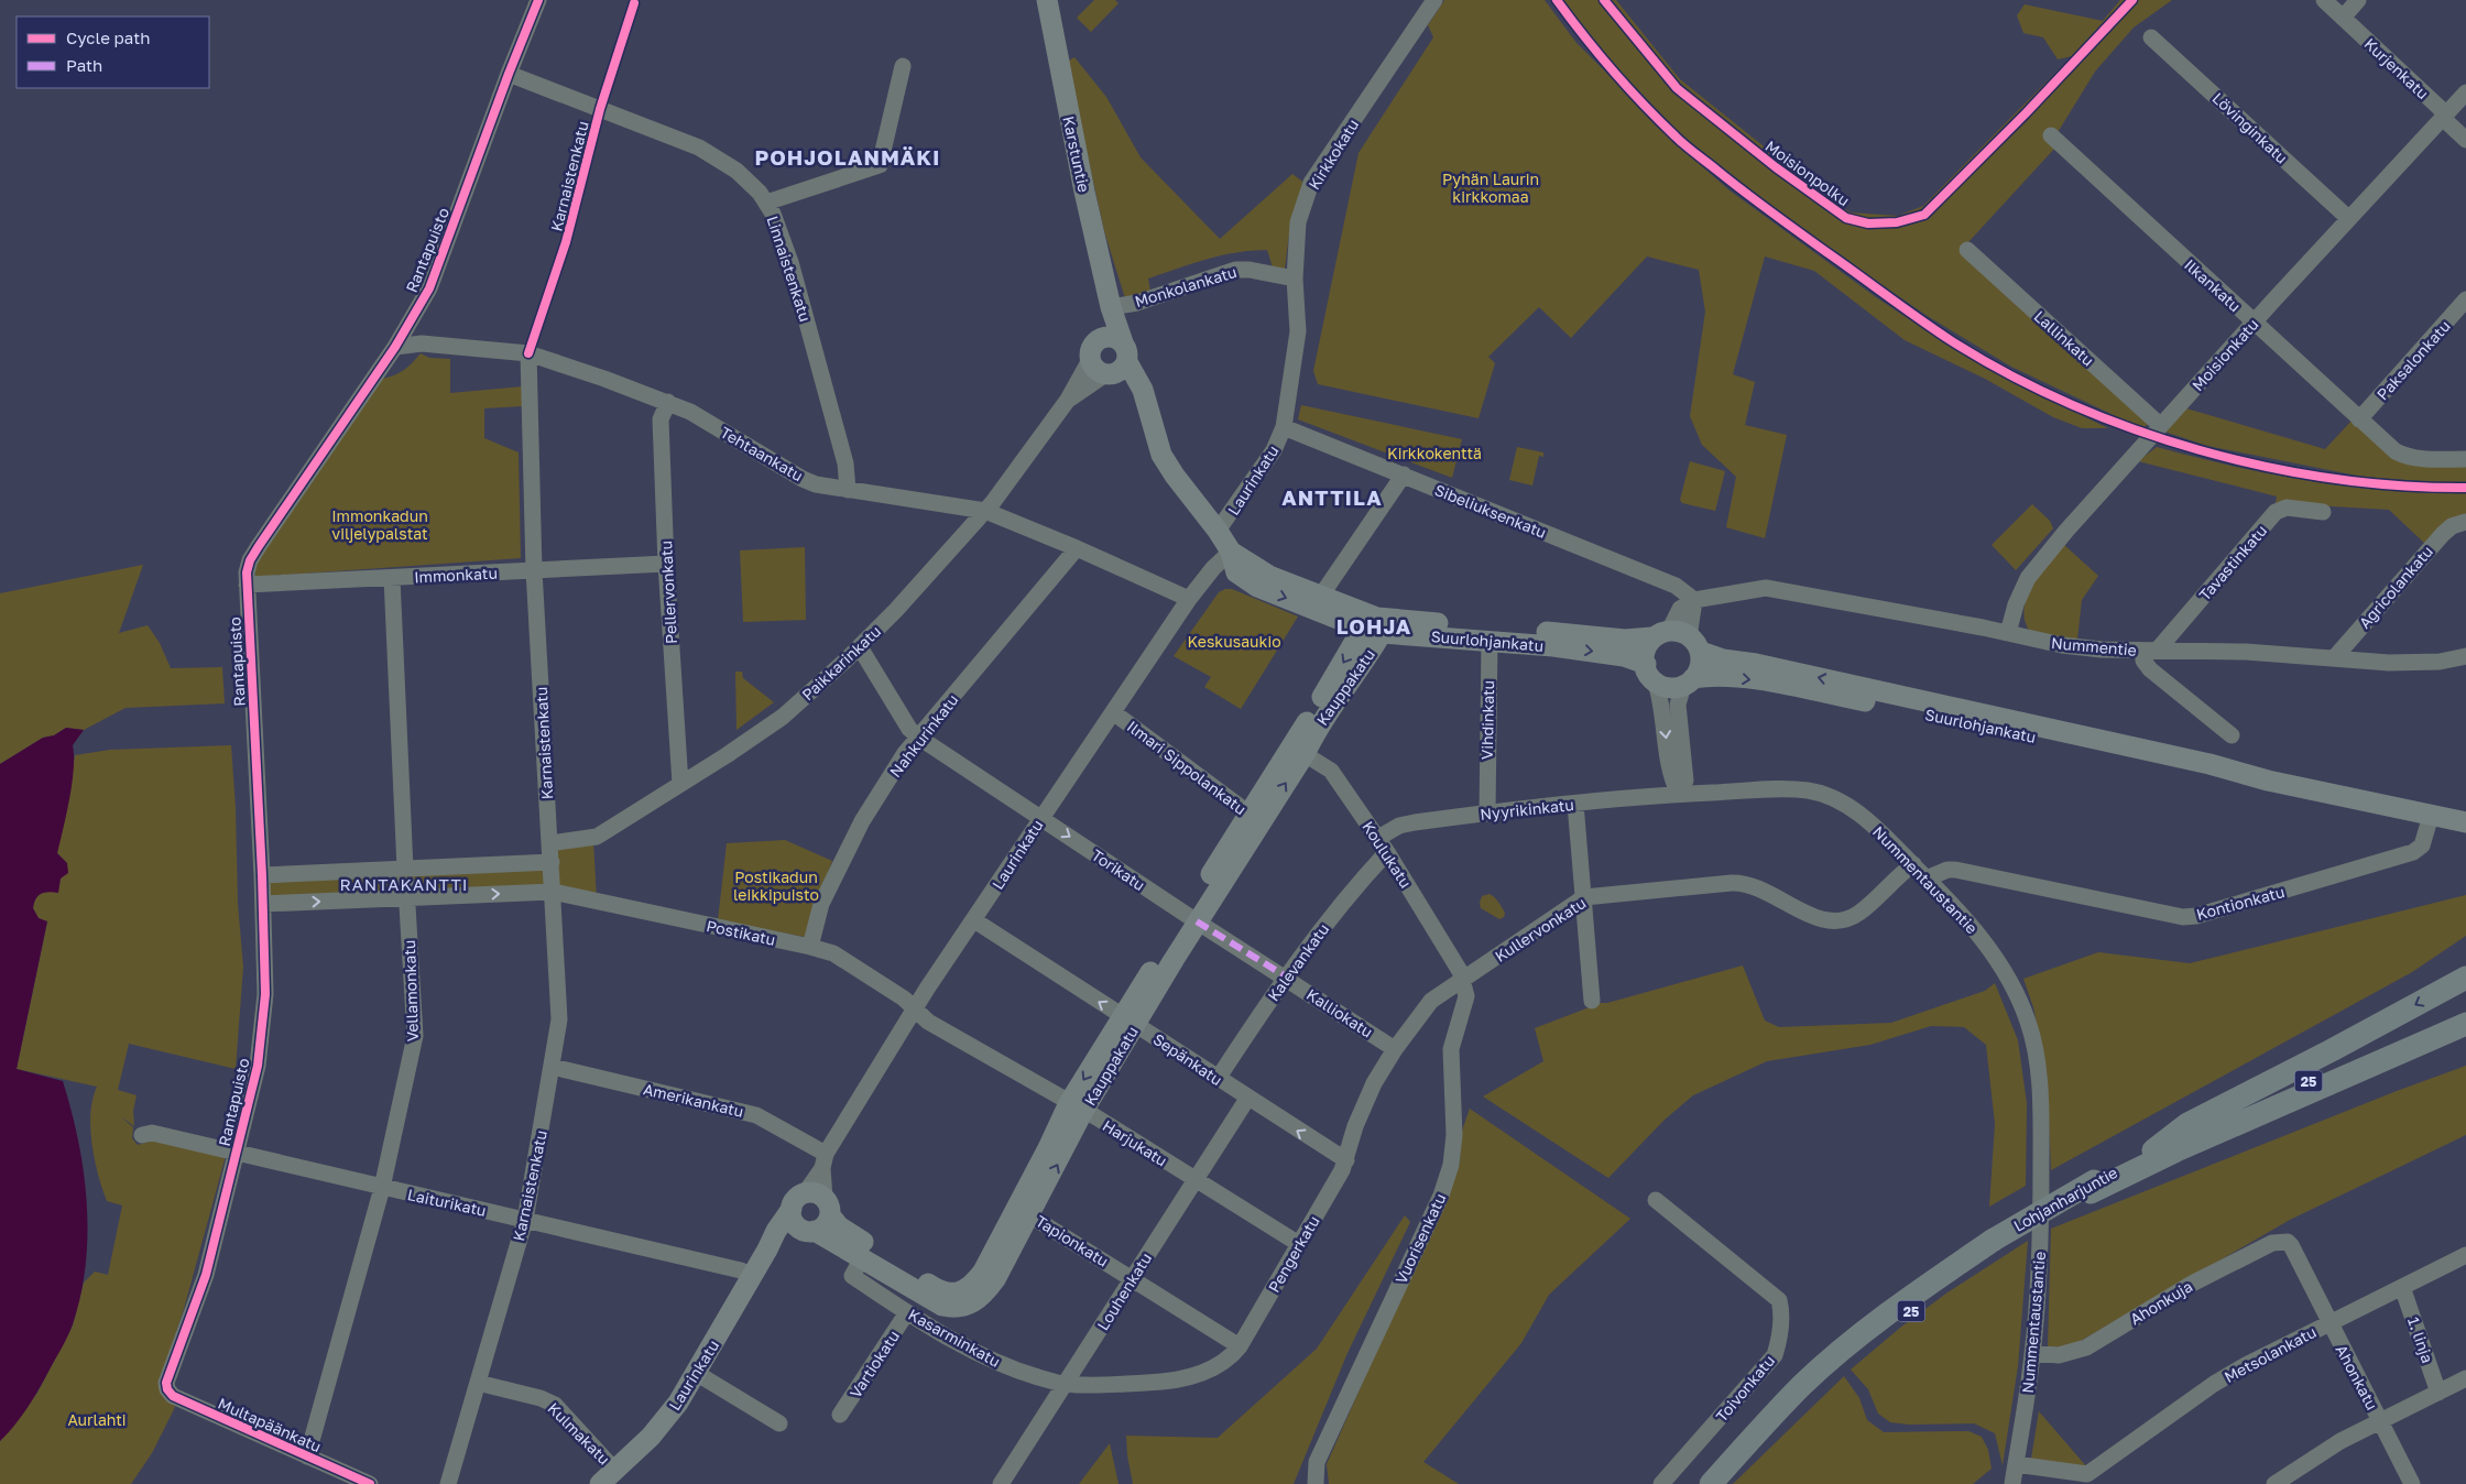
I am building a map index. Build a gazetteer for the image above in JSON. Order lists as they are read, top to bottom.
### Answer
{
  "streets": {
    "highway": ["25", "Lohjanharjuntie"],
    "main road": [
      "Karstuntie",
      "Laurinkatu",
      "Suurlohjankatu",
      "Kauppakatu"
    ],
    "street": [
      "Kurjenkatu",
      "Lövinginkatu",
      "Kirkkokatu",
      "Karnaistenkatu",
      "Rantapuisto",
      "Linnaistenkatu",
      "Ilkankatu",
      "Monkolankatu",
      "Lallinkatu",
      "Moisionkatu",
      "Paksalonkatu",
      "Tehtaankatu",
      "Sibeliuksenkatu",
      "Tavastinkatu",
      "Immonkatu",
      "Agricolankatu",
      "Pellervonkatu",
      "Nummentie",
      "Paikkarinkatu",
      "Vihdinkatu",
      "Nahkurinkatu",
      "Ilmari Sippolankatu",
      "Nyyrikinkatu",
      "Koulukatu",
      "Torikatu",
      "Nummentaustantie",
      "Kontionkatu",
      "Kullervonkatu",
      "Postikatu",
      "Kalevankatu",
      "Vellamonkatu",
      "Kalliokatu",
      "Sepänkatu",
      "Amerikankatu",
      "Harjukatu",
      "Laiturikatu",
      "Vuorisenkatu",
      "Tapionkatu",
      "Pengerkatu",
      "Louhenkatu",
      "Ahonkuja",
      "Kasarminkatu",
      "1. linja",
      "Metsolankatu",
      "Vartiokatu",
      "Ahonkatu",
      "Toivonkatu",
      "Multapäänkatu",
      "Kulmakatu"
    ],
    "cycle path": ["Moisionpolku"]
  },
  "crossings": [
    ["Kurjenkatu", "Moisionkatu"],
    ["Lövinginkatu", "Moisionkatu"],
    ["Karstuntie", "Monkolankatu"],
    ["Karstuntie", "Laurinkatu"],
    ["Karstuntie", "Suurlohjankatu"],
    ["Karstuntie", "Paikkarinkatu"],
    ["Kirkkokatu", "Monkolankatu"],
    ["Kirkkokatu", "Laurinkatu"],
    ["Kirkkokatu", "Sibeliuksenkatu"],
    ["Karnaistenkatu", "Tehtaankatu"],
    ["Karnaistenkatu", "Immonkatu"],
    ["Karnaistenkatu", "Paikkarinkatu"],
    ["Karnaistenkatu", "Postikatu"],
    ["Karnaistenkatu", "Amerikankatu"],
    ["Karnaistenkatu", "Laiturikatu"],
    ["Karnaistenkatu", "Kulmakatu"],
    ["Rantapuisto", "Linnaistenkatu"],
    ["Rantapuisto", "Tehtaankatu"],
    ["Rantapuisto", "Immonkatu"],
    ["Rantapuisto", "Postikatu"],
    ["Rantapuisto", "Laiturikatu"],
    ["Rantapuisto", "Multapäänkatu"],
    ["Linnaistenkatu", "Tehtaankatu"],
    ["Ilkankatu", "Moisionkatu"],
    ["Ilkankatu", "Paksalonkatu"],
    ["Lallinkatu", "Moisionkatu"],
    ["Moisionkatu", "Nummentie"],
    ["Tehtaankatu", "Laurinkatu"],
    ["Tehtaankatu", "Pellervonkatu"],
    ["Tehtaankatu", "Paikkarinkatu"],
    ["Tehtaankatu", "Nahkurinkatu"],
    ["Laurinkatu", "Sibeliuksenkatu"],
    ["Laurinkatu", "Suurlohjankatu"],
    ["Laurinkatu", "Kauppakatu"],
    ["Laurinkatu", "Ilmari Sippolankatu"],
    ["Laurinkatu", "Torikatu"],
    ["Laurinkatu", "Postikatu"],
    ["Laurinkatu", "Sepänkatu"],
    ["Laurinkatu", "Amerikankatu"],
    ["Laurinkatu", "Harjukatu"],
    ["Laurinkatu", "Laiturikatu"],
    ["Laurinkatu", "Kulmakatu"],
    ["Sibeliuksenkatu", "Nummentie"],
    ["Tavastinkatu", "Nummentie"],
    ["Immonkatu", "Pellervonkatu"],
    ["Immonkatu", "Vellamonkatu"],
    ["Agricolankatu", "Nummentie"],
    ["Pellervonkatu", "Paikkarinkatu"],
    ["Suurlohjankatu", "Kauppakatu"],
    ["Suurlohjankatu", "Vihdinkatu"],
    ["Suurlohjankatu", "Kontionkatu"],
    ["Kauppakatu", "Ilmari Sippolankatu"],
    ["Kauppakatu", "Koulukatu"],
    ["Kauppakatu", "Torikatu"],
    ["Kauppakatu", "Sepänkatu"],
    ["Kauppakatu", "Harjukatu"],
    ["Kauppakatu", "Tapionkatu"],
    ["Kauppakatu", "Kasarminkatu"],
    ["Vihdinkatu", "Nyyrikinkatu"],
    ["Nahkurinkatu", "Postikatu"],
    ["Nyyrikinkatu", "Koulukatu"],
    ["Nyyrikinkatu", "Nummentaustantie"],
    ["Nyyrikinkatu", "Kalevankatu"],
    ["Koulukatu", "Kullervonkatu"],
    ["Koulukatu", "Kalevankatu"],
    ["Koulukatu", "Vuorisenkatu"],
    ["Torikatu", "Kalevankatu"],
    ["Torikatu", "Kalliokatu"],
    ["Nummentaustantie", "Kontionkatu"],
    ["Nummentaustantie", "Kullervonkatu"],
    ["Nummentaustantie", "Ahonkuja"],
    ["Nummentaustantie", "Metsolankatu"],
    ["Kullervonkatu", "Kalliokatu"],
    ["Kullervonkatu", "Sepänkatu"],
    ["Kullervonkatu", "Vuorisenkatu"],
    ["Kullervonkatu", "Pengerkatu"],
    ["Postikatu", "Vellamonkatu"],
    ["Postikatu", "Harjukatu"],
    ["Kalevankatu", "Kalliokatu"],
    ["Kalevankatu", "Sepänkatu"],
    ["Vellamonkatu", "Laiturikatu"],
    ["Vellamonkatu", "Multapäänkatu"],
    ["Sepänkatu", "Pengerkatu"],
    ["Sepänkatu", "Louhenkatu"],
    ["Harjukatu", "Pengerkatu"],
    ["Harjukatu", "Louhenkatu"],
    ["Tapionkatu", "Pengerkatu"],
    ["Tapionkatu", "Louhenkatu"],
    ["Tapionkatu", "Kasarminkatu"],
    ["Pengerkatu", "Kasarminkatu"],
    ["Louhenkatu", "Kasarminkatu"],
    ["Ahonkuja", "Ahonkatu"],
    ["Kasarminkatu", "Vartiokatu"],
    ["1. linja", "Metsolankatu"],
    ["Metsolankatu", "Ahonkatu"]
  ],
  "one_way": ["Torikatu", "Sepänkatu"],
  "districts": [
    "POHJOLANMÄKI",
    "ANTTILA",
    "LOHJA",
    "RANTAKANTTI"
  ],
  "parks": [
    "Pyhän Laurin kirkkomaa",
    "Kirkkokenttä",
    "Immonkadun viljelypalstat",
    "Keskusaukio",
    "Postikadun leikkipuisto",
    "Aurlahti"
  ],
  "legend": ["Cycle path", "Path"]
}
